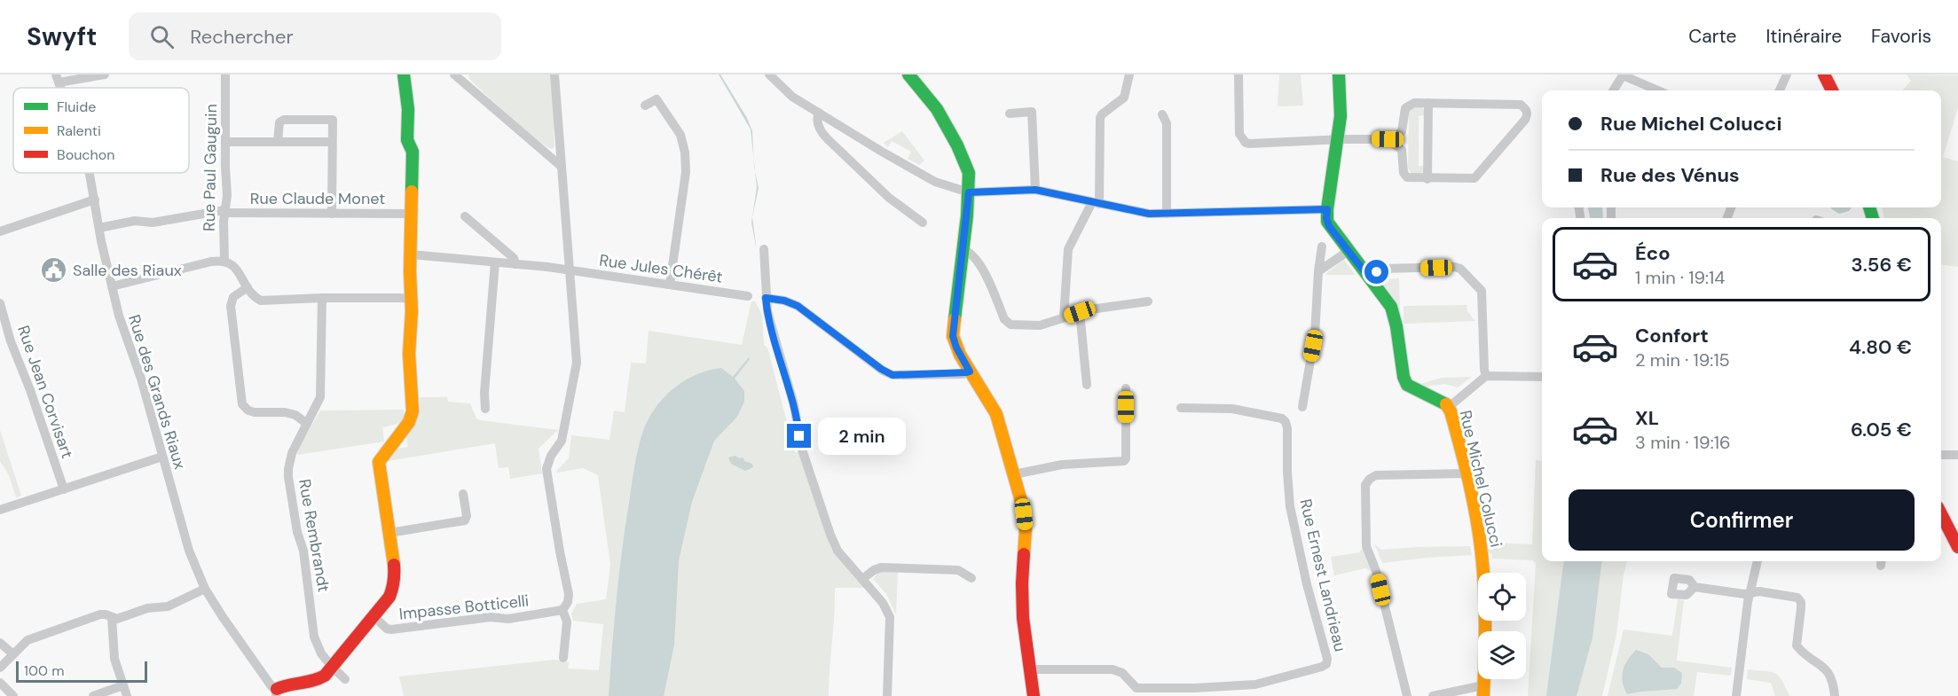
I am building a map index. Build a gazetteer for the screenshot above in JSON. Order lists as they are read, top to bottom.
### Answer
{
  "streets": {
    "street": [
      "Rue Paul Gauguin",
      "Rue Claude Monet",
      "Rue Jules Chérêt",
      "Rue Jean Corvisart",
      "Rue des Grands Riaux",
      "Rue Michel Colucci",
      "Rue Rembrandt",
      "Rue Ernest Landrieau",
      "Impasse Botticelli"
    ]
  },
  "crossings": [
    ["Rue Paul Gauguin", "Rue Claude Monet"],
    ["Rue Claude Monet", "Rue des Grands Riaux"]
  ],
  "places": {
    "public building": ["Salle des Riaux"]
  },
  "legend": ["Fluide", "Ralenti", "Bouchon"],
  "scale_bar": "100 m",
  "page": {
    "header": "Swyft",
    "search": "Rechercher",
    "nav": ["Carte", "Itinéraire", "Favoris"],
    "banner": ["Rue Michel Colucci", "Rue des Vénus"],
    "list": [
      {
        "name": "Éco",
        "note": "1 min · 19:14",
        "value": "3.56 €"
      },
      {
        "name": "Confort",
        "note": "2 min · 19:15",
        "value": "4.80 €"
      },
      {
        "name": "XL",
        "note": "3 min · 19:16",
        "value": "6.05 €"
      }
    ],
    "bubble": "2 min",
    "buttons": "Confirmer",
    "scale": "100 m"
  }
}
